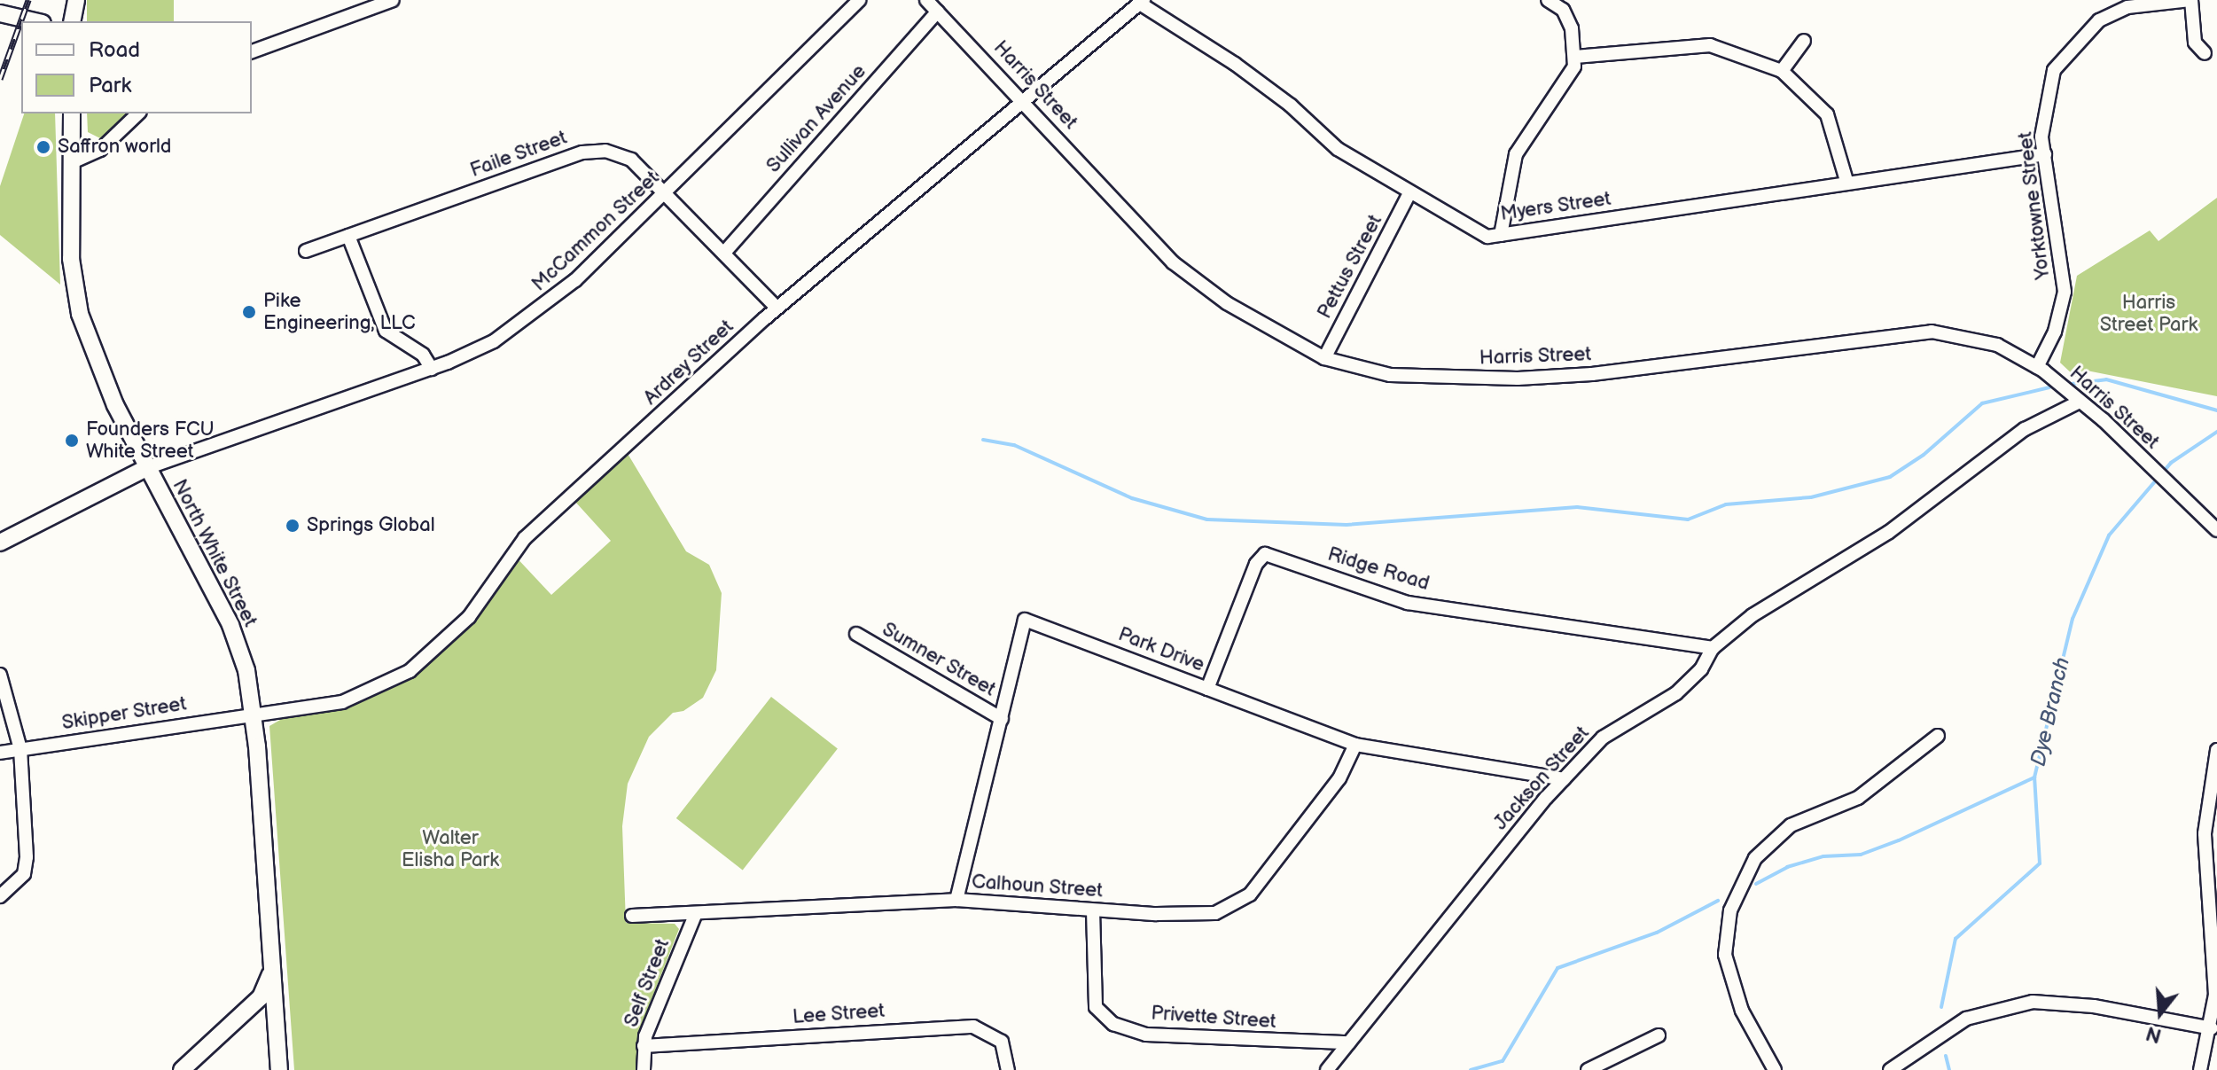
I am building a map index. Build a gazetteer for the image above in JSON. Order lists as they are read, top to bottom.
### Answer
{
  "streets": {
    "main road": ["North White Street"],
    "street": [
      "Harris Street",
      "Sullivan Avenue",
      "Faile Street",
      "Yorktowne Street",
      "Myers Street",
      "McCammon Street",
      "Pettus Street",
      "Ardrey Street",
      "Ridge Road",
      "Park Drive",
      "Sumner Street",
      "Skipper Street",
      "Jackson Street",
      "Calhoun Street",
      "Self Street",
      "Lee Street",
      "Privette Street"
    ]
  },
  "crossings": [
    ["Harris Street", "Sullivan Avenue"],
    ["Harris Street", "Yorktowne Street"],
    ["Harris Street", "Pettus Street"],
    ["Harris Street", "Ardrey Street"],
    ["Harris Street", "Jackson Street"],
    ["Sullivan Avenue", "Faile Street"],
    ["Faile Street", "McCammon Street"],
    ["Faile Street", "Ardrey Street"],
    ["Yorktowne Street", "Myers Street"],
    ["Myers Street", "Pettus Street"],
    ["Myers Street", "Ardrey Street"],
    ["McCammon Street", "North White Street"],
    ["Ardrey Street", "North White Street"],
    ["Ardrey Street", "Skipper Street"],
    ["North White Street", "Skipper Street"],
    ["Ridge Road", "Park Drive"],
    ["Ridge Road", "Jackson Street"],
    ["Park Drive", "Sumner Street"],
    ["Park Drive", "Jackson Street"],
    ["Park Drive", "Calhoun Street"],
    ["Jackson Street", "Privette Street"],
    ["Calhoun Street", "Self Street"],
    ["Calhoun Street", "Privette Street"],
    ["Self Street", "Lee Street"]
  ],
  "water": ["Dye Branch"],
  "parks": ["Harris Street Park", "Walter Elisha Park"],
  "places": [
    "Saffron world",
    "Pike Engineering, LLC",
    "Founders FCU White Street",
    "Springs Global"
  ],
  "legend": ["Road", "Park"],
  "north": "bottom"
}
